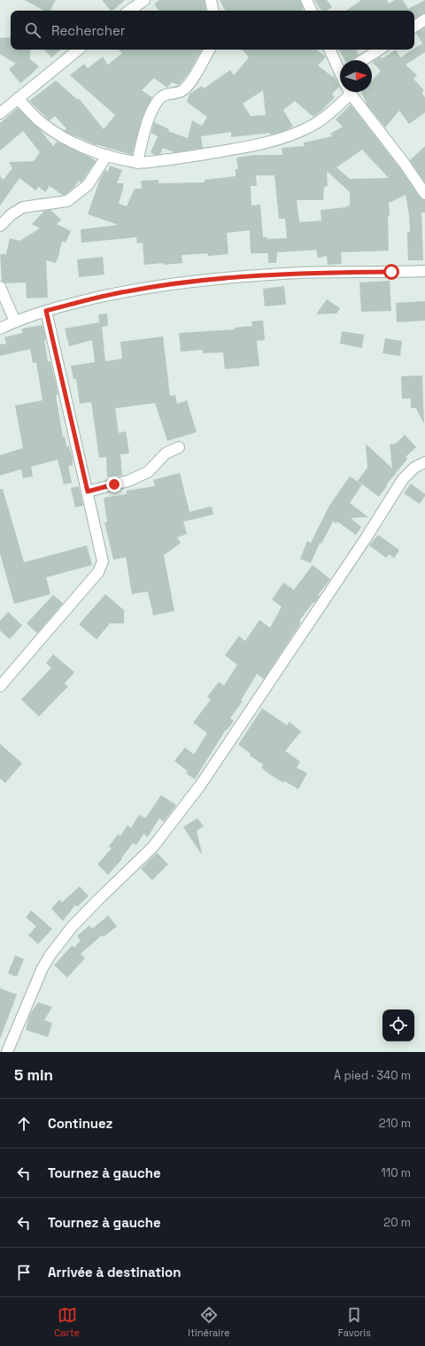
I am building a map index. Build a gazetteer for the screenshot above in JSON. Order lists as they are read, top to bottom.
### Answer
{
  "north": "right",
  "page": {
    "search": "Rechercher",
    "heading": ["5 min", "À pied · 340 m"],
    "list": [
      ["Continuez", "210 m"],
      ["Tournez à gauche", "110 m"],
      ["Tournez à gauche", "20 m"],
      "Arrivée à destination"
    ],
    "nav": ["Carte", "Itinéraire", "Favoris"]
  }
}
